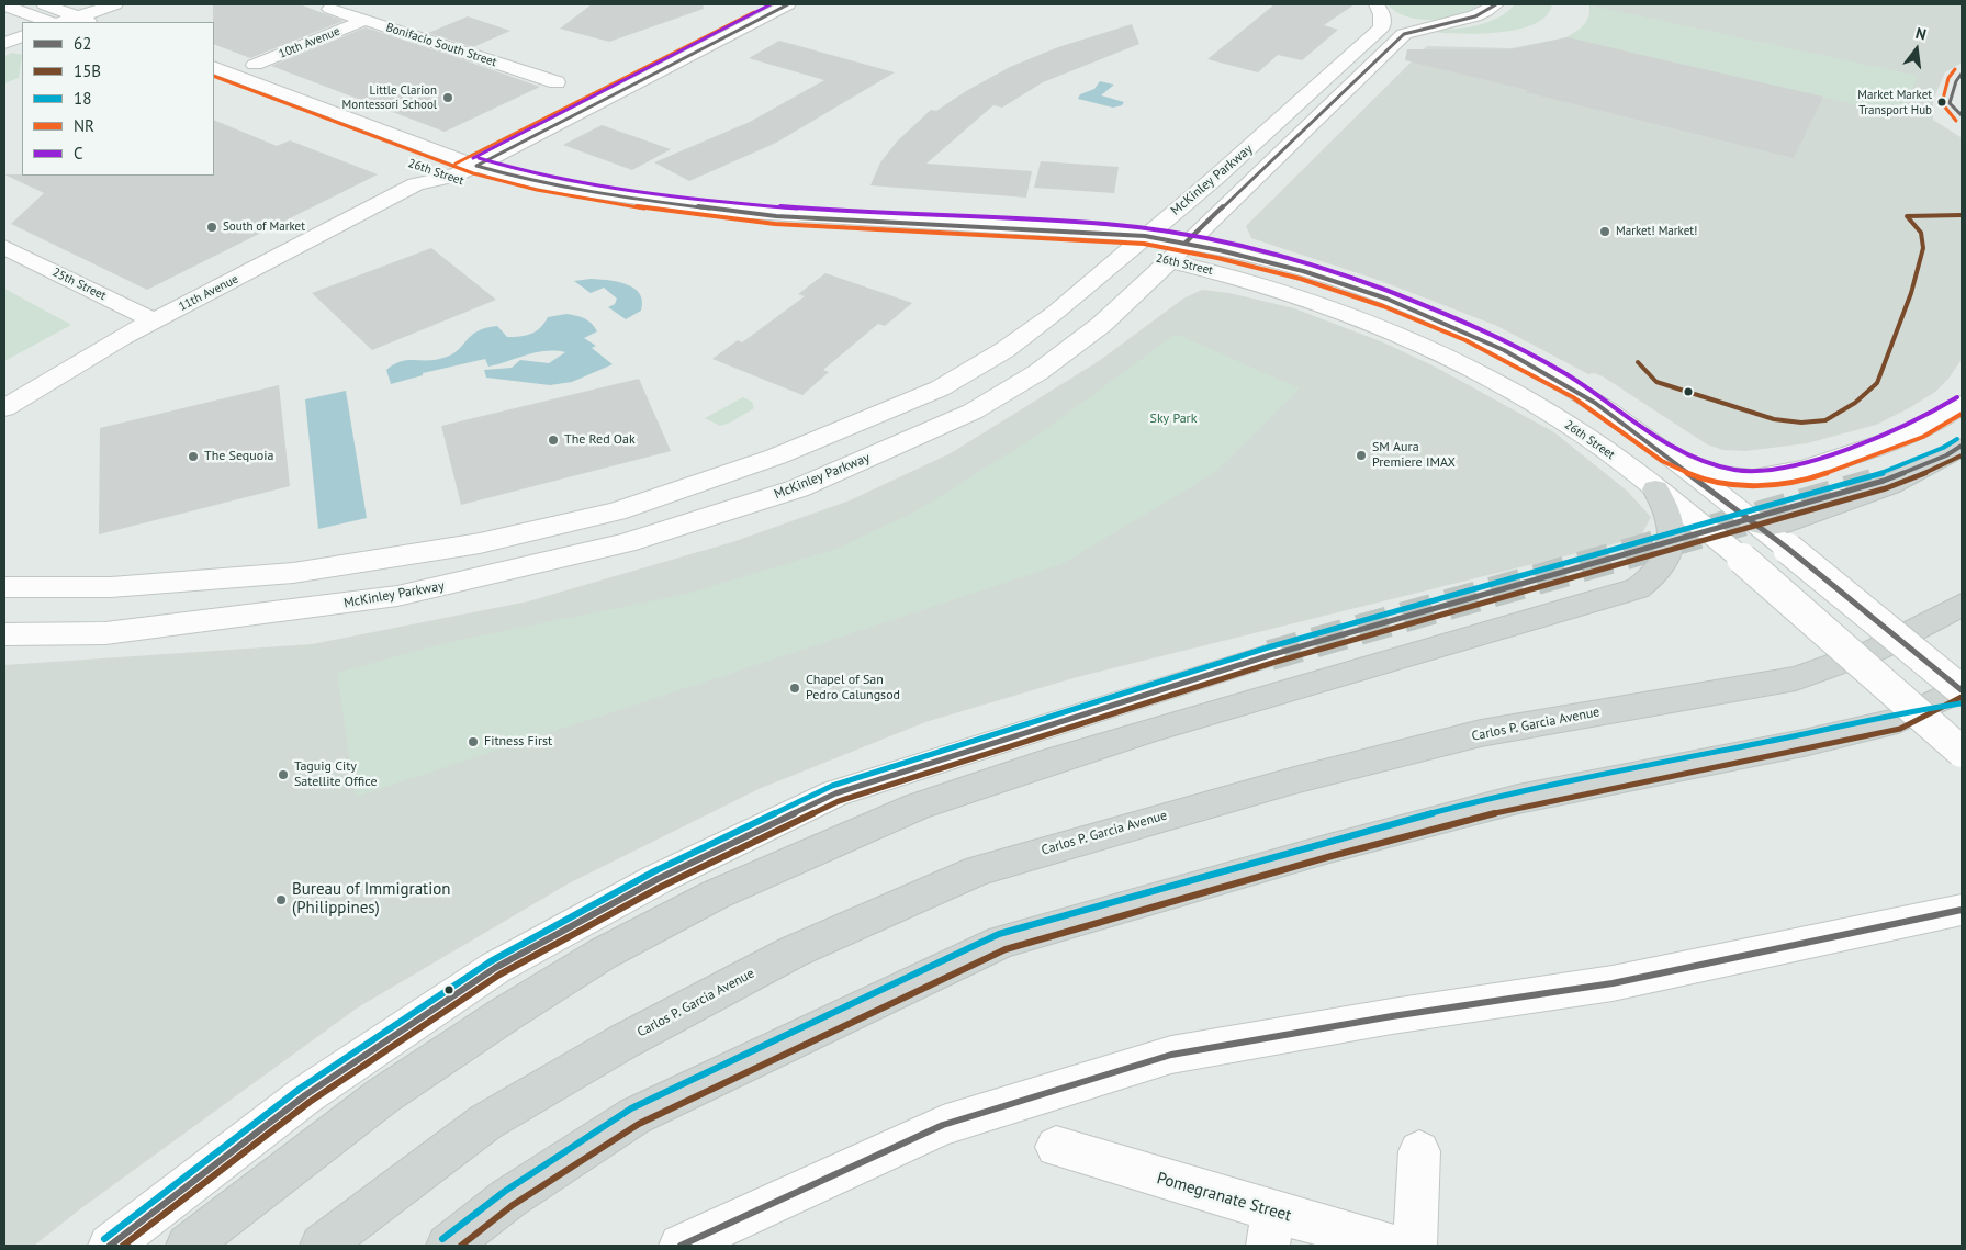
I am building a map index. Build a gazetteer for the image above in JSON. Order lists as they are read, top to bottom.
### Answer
{
  "streets": {
    "main road": [
      "10th Avenue",
      "Bonifacio South Street",
      "26th Street",
      "McKinley Parkway",
      "25th Street",
      "11th Avenue",
      "Carlos P. Garcia Avenue",
      "Pomegranate Street"
    ]
  },
  "crossings": [
    ["10th Avenue", "Bonifacio South Street"],
    ["26th Street", "McKinley Parkway"],
    ["26th Street", "11th Avenue"],
    ["25th Street", "11th Avenue"]
  ],
  "parks": ["Sky Park"],
  "places": [
    "Little Clarion Montessori School",
    "Market Market Transport Hub",
    "South of Market",
    "Market! Market!",
    "The Red Oak",
    "SM Aura Premiere IMAX",
    "The Sequoia",
    "Chapel of San Pedro Calungsod",
    "Fitness First",
    "Taguig City Satellite Office",
    "Bureau of Immigration (Philippines)"
  ],
  "lines": [
    "transit line 62",
    "transit line C",
    "transit line NR",
    "transit line 15B",
    "transit line 18"
  ],
  "legend": [
    "62",
    "15B",
    "18",
    "NR",
    "C"
  ],
  "north": "top"
}
